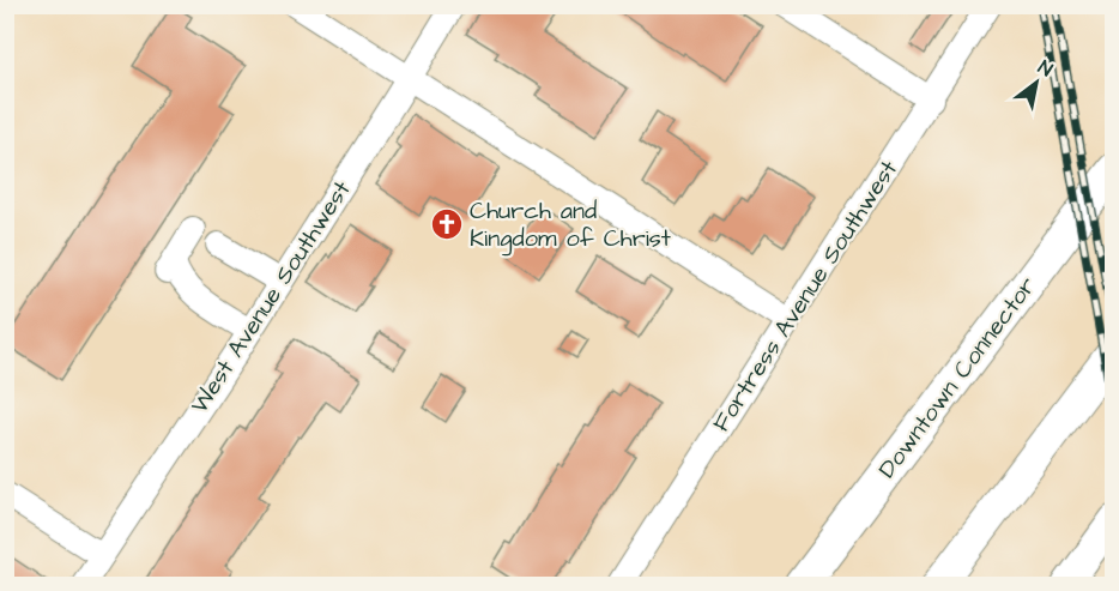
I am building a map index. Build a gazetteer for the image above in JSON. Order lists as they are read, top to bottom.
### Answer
{
  "streets": {
    "highway": ["Downtown Connector"],
    "street": ["Fortress Avenue Southwest", "West Avenue Southwest"]
  },
  "places": {
    "church": ["Church and Kingdom of Christ"]
  },
  "north": "top right"
}
